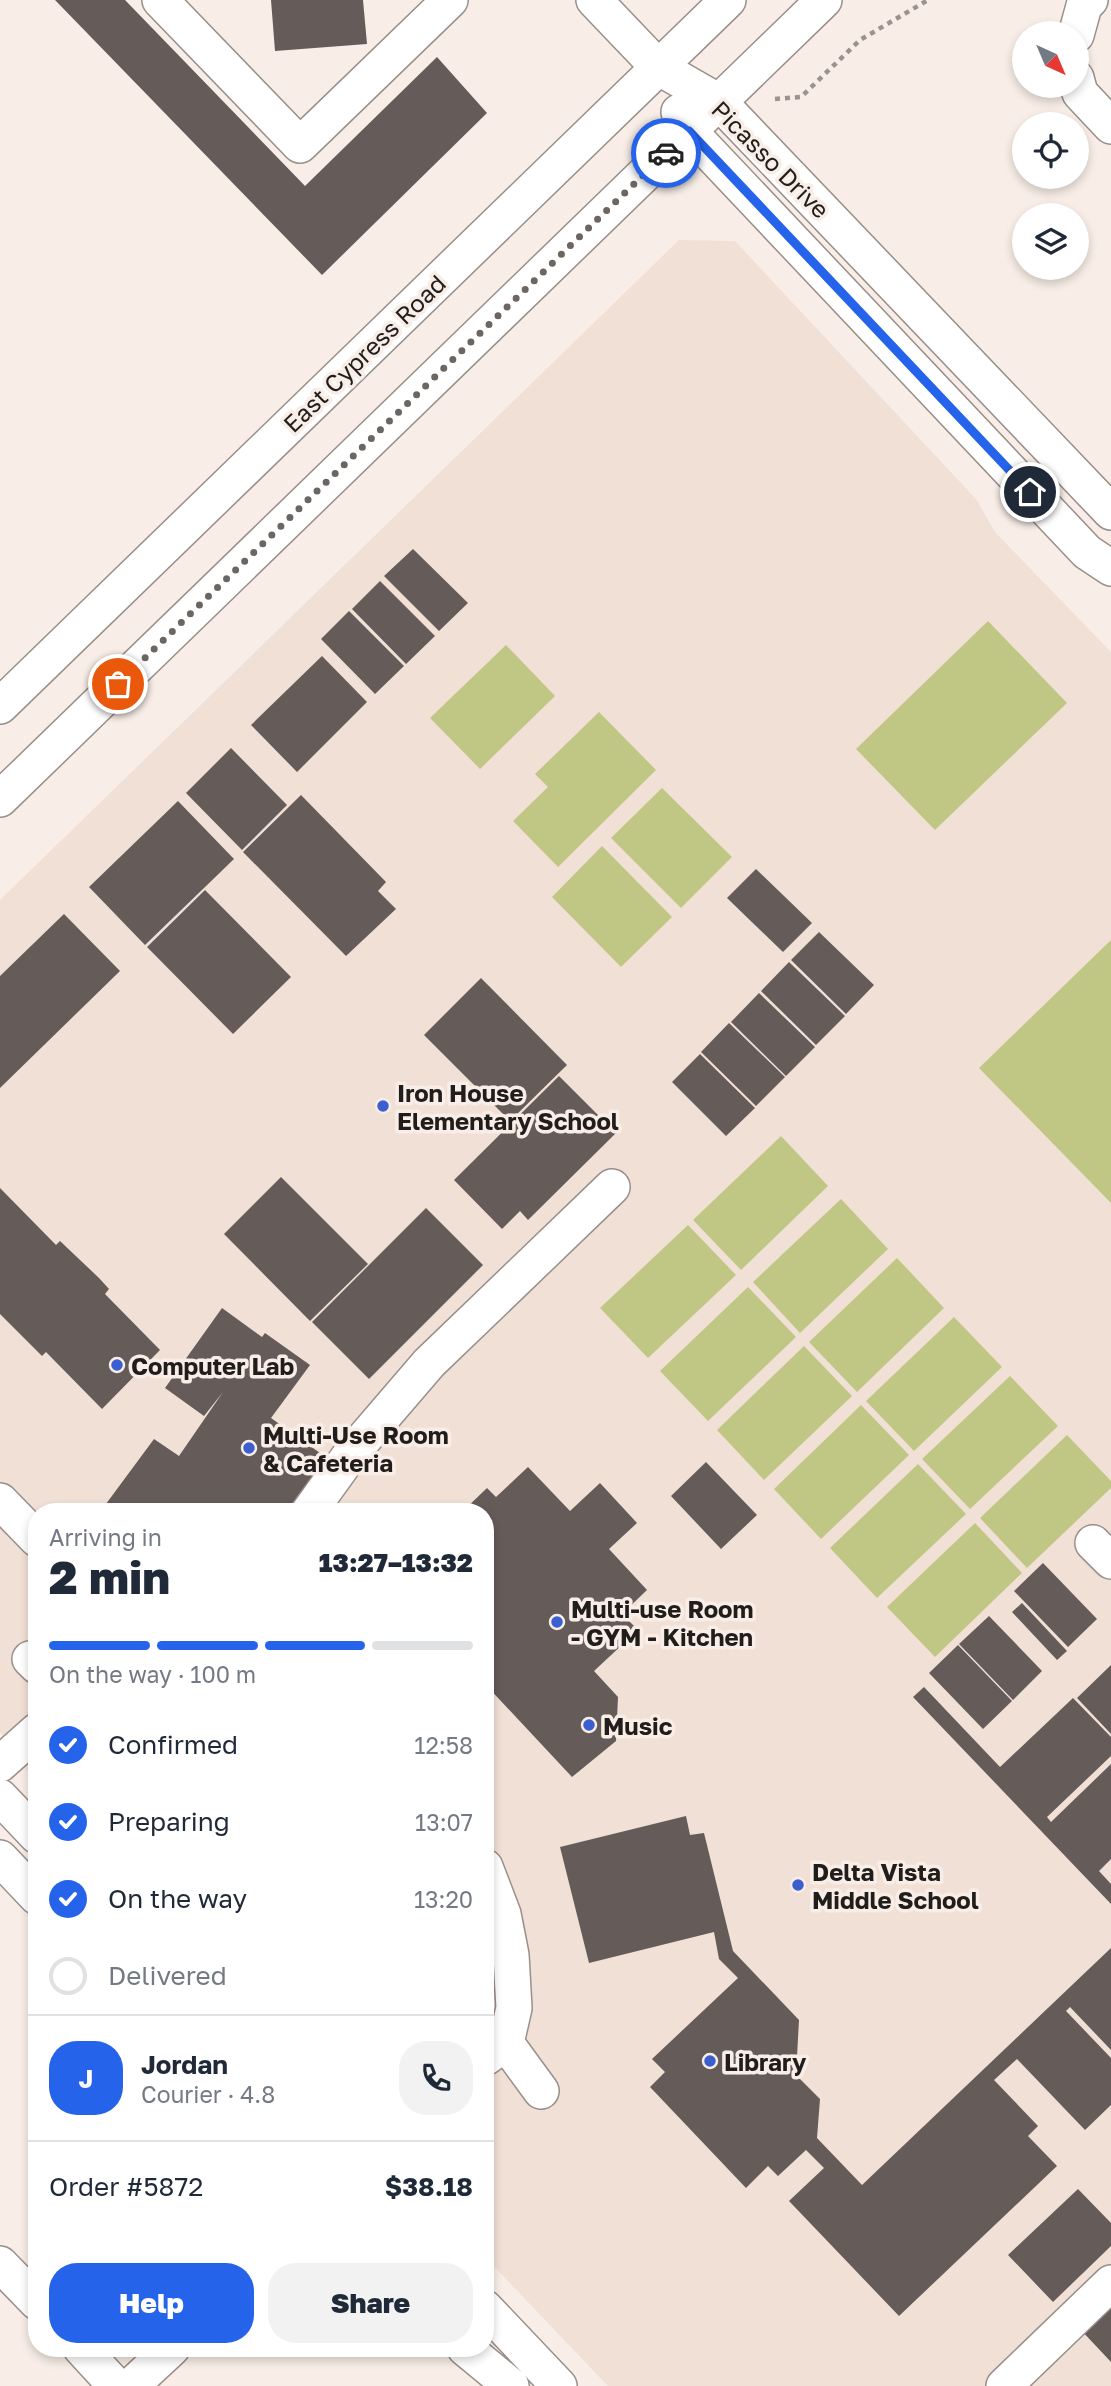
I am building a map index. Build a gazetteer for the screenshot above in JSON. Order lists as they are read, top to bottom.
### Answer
{
  "streets": {
    "street": ["Picasso Drive", "East Cypress Road"]
  },
  "crossings": [
    ["Picasso Drive", "East Cypress Road"]
  ],
  "places": [
    "Iron House Elementary School",
    "Computer Lab",
    "Multi-Use Room & Cafeteria",
    "Multi-use Room - GYM - Kitchen",
    "Music",
    "Delta Vista Middle School",
    "Library"
  ],
  "north": "bottom right",
  "page": {
    "heading": ["2 min", "Arriving in", "13:27–13:32"],
    "panel": [
      "Jordan",
      "Courier · 4.8",
      "Order #5872",
      "$38.18"
    ],
    "bar": "On the way · 100 m",
    "list": [
      ["Confirmed", "12:58"],
      ["Preparing", "13:07"],
      ["On the way", "13:20"],
      "Delivered"
    ],
    "round": "J",
    "buttons": ["Help", "Share"]
  }
}
